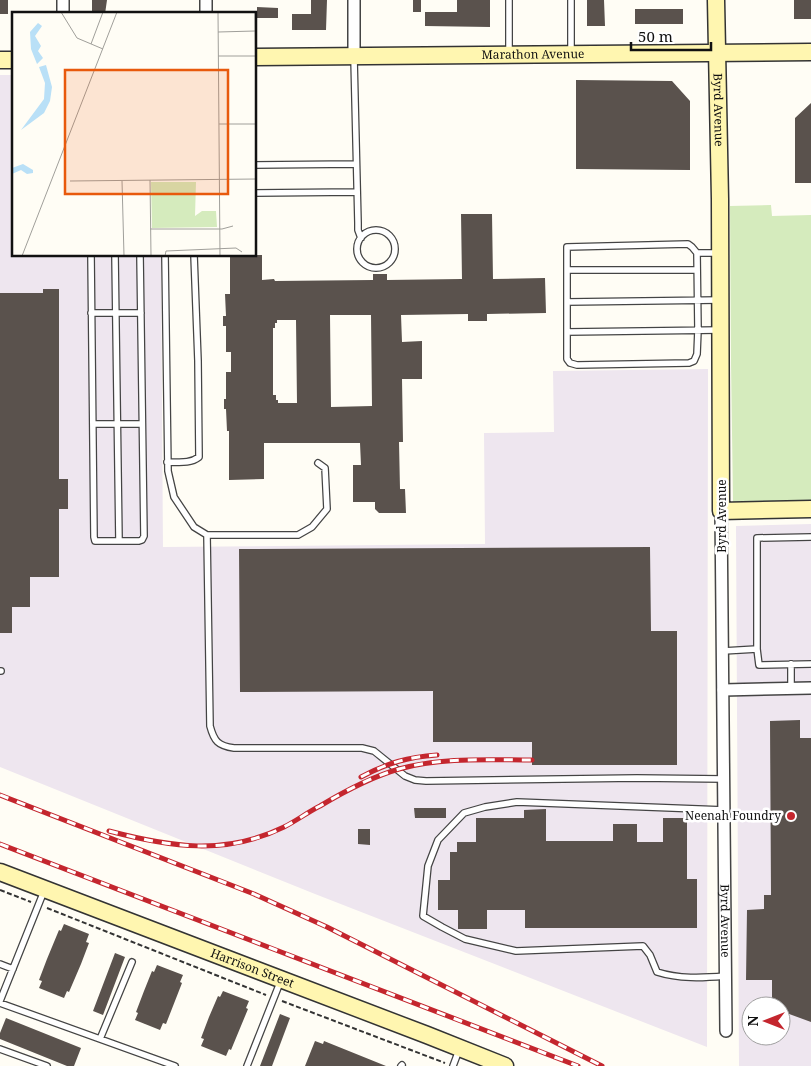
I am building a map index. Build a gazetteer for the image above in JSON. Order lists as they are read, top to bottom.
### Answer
{
  "streets": {
    "street": ["Marathon Avenue", "Byrd Avenue", "Harrison Street"]
  },
  "crossings": [
    ["Marathon Avenue", "Byrd Avenue"]
  ],
  "places": ["Neenah Foundry"],
  "scale_bar": "50 m",
  "north": "left"
}
